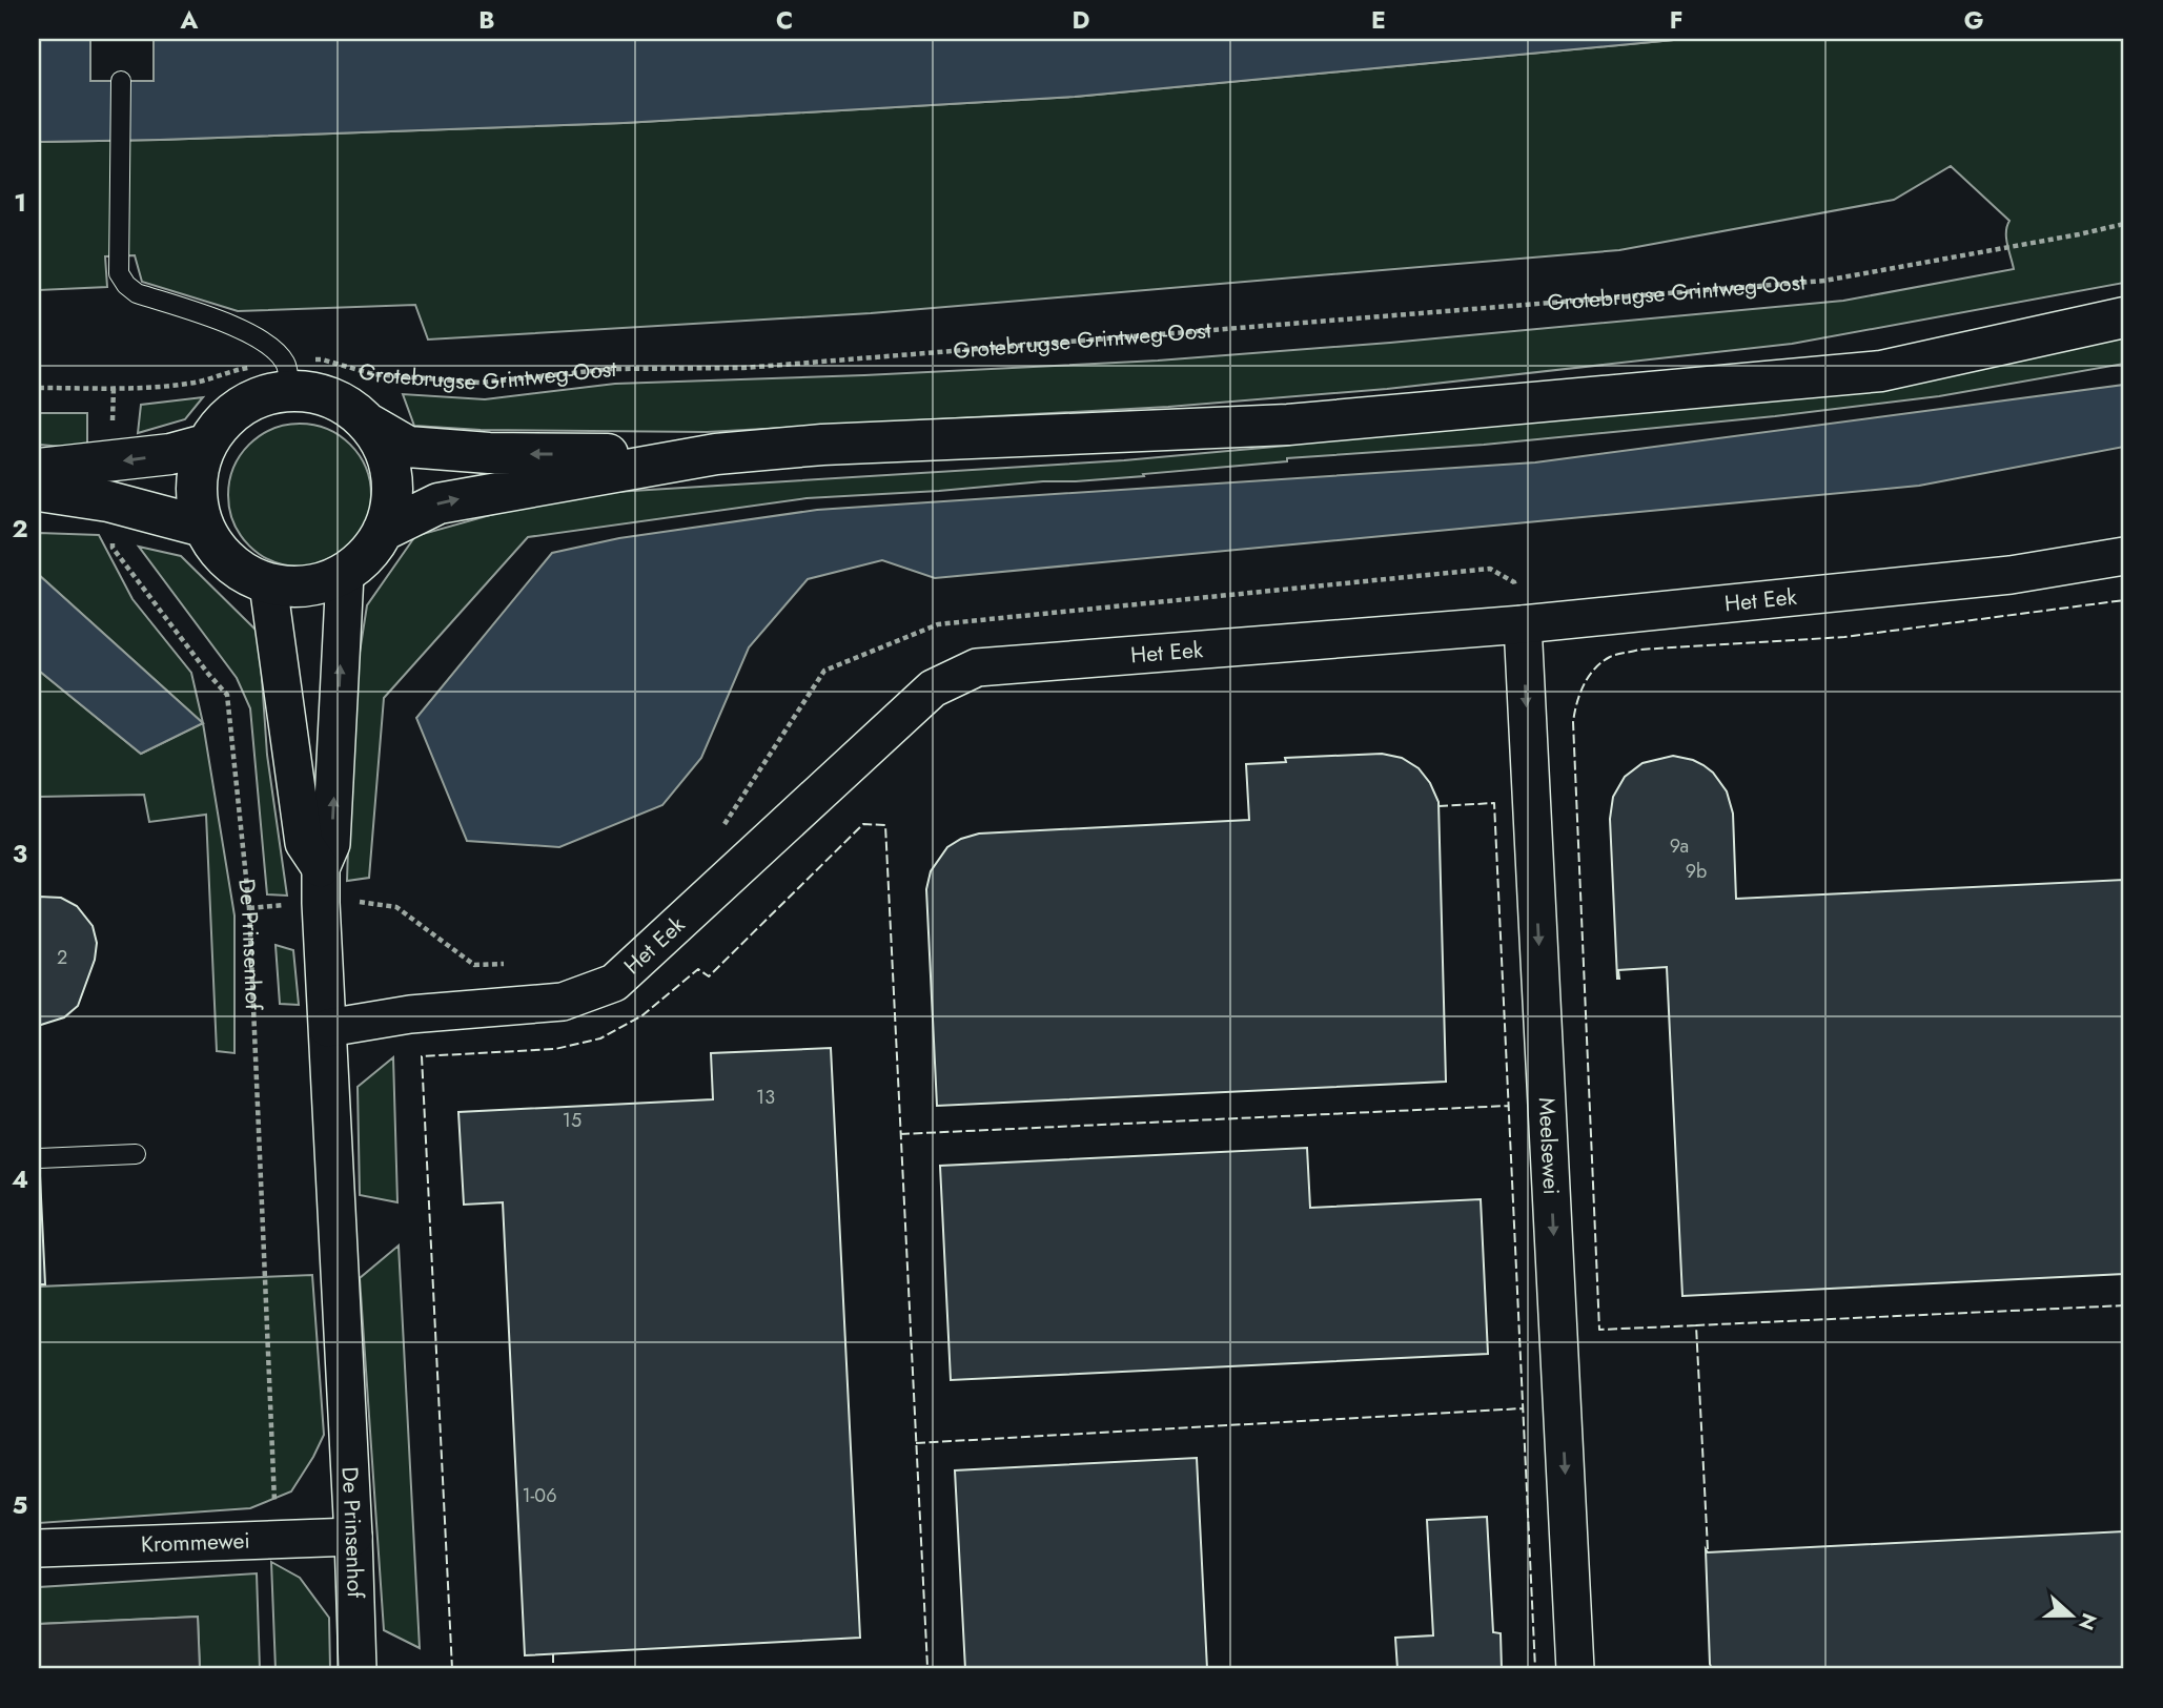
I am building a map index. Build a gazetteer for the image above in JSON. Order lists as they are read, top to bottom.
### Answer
{
  "streets": {
    "street": [
      "Het Eek",
      "De Prinsenhof",
      "Meelsewei",
      "Krommewei"
    ],
    "path": ["Grotebrugse Grintweg-Oost"]
  },
  "crossings": [
    ["Grotebrugse Grintweg-Oost", "De Prinsenhof"],
    ["Het Eek", "De Prinsenhof"],
    ["Het Eek", "Meelsewei"],
    ["De Prinsenhof", "Krommewei"]
  ],
  "one_way": ["Meelsewei"],
  "house_numbers": [
    "9a",
    "9b",
    "2",
    "13",
    "15",
    "1-06"
  ],
  "north": "right",
  "grid": {
    "columns": [
      "A",
      "B",
      "C",
      "D",
      "E",
      "F",
      "G"
    ],
    "rows": [
      "1",
      "2",
      "3",
      "4",
      "5"
    ]
  }
}
